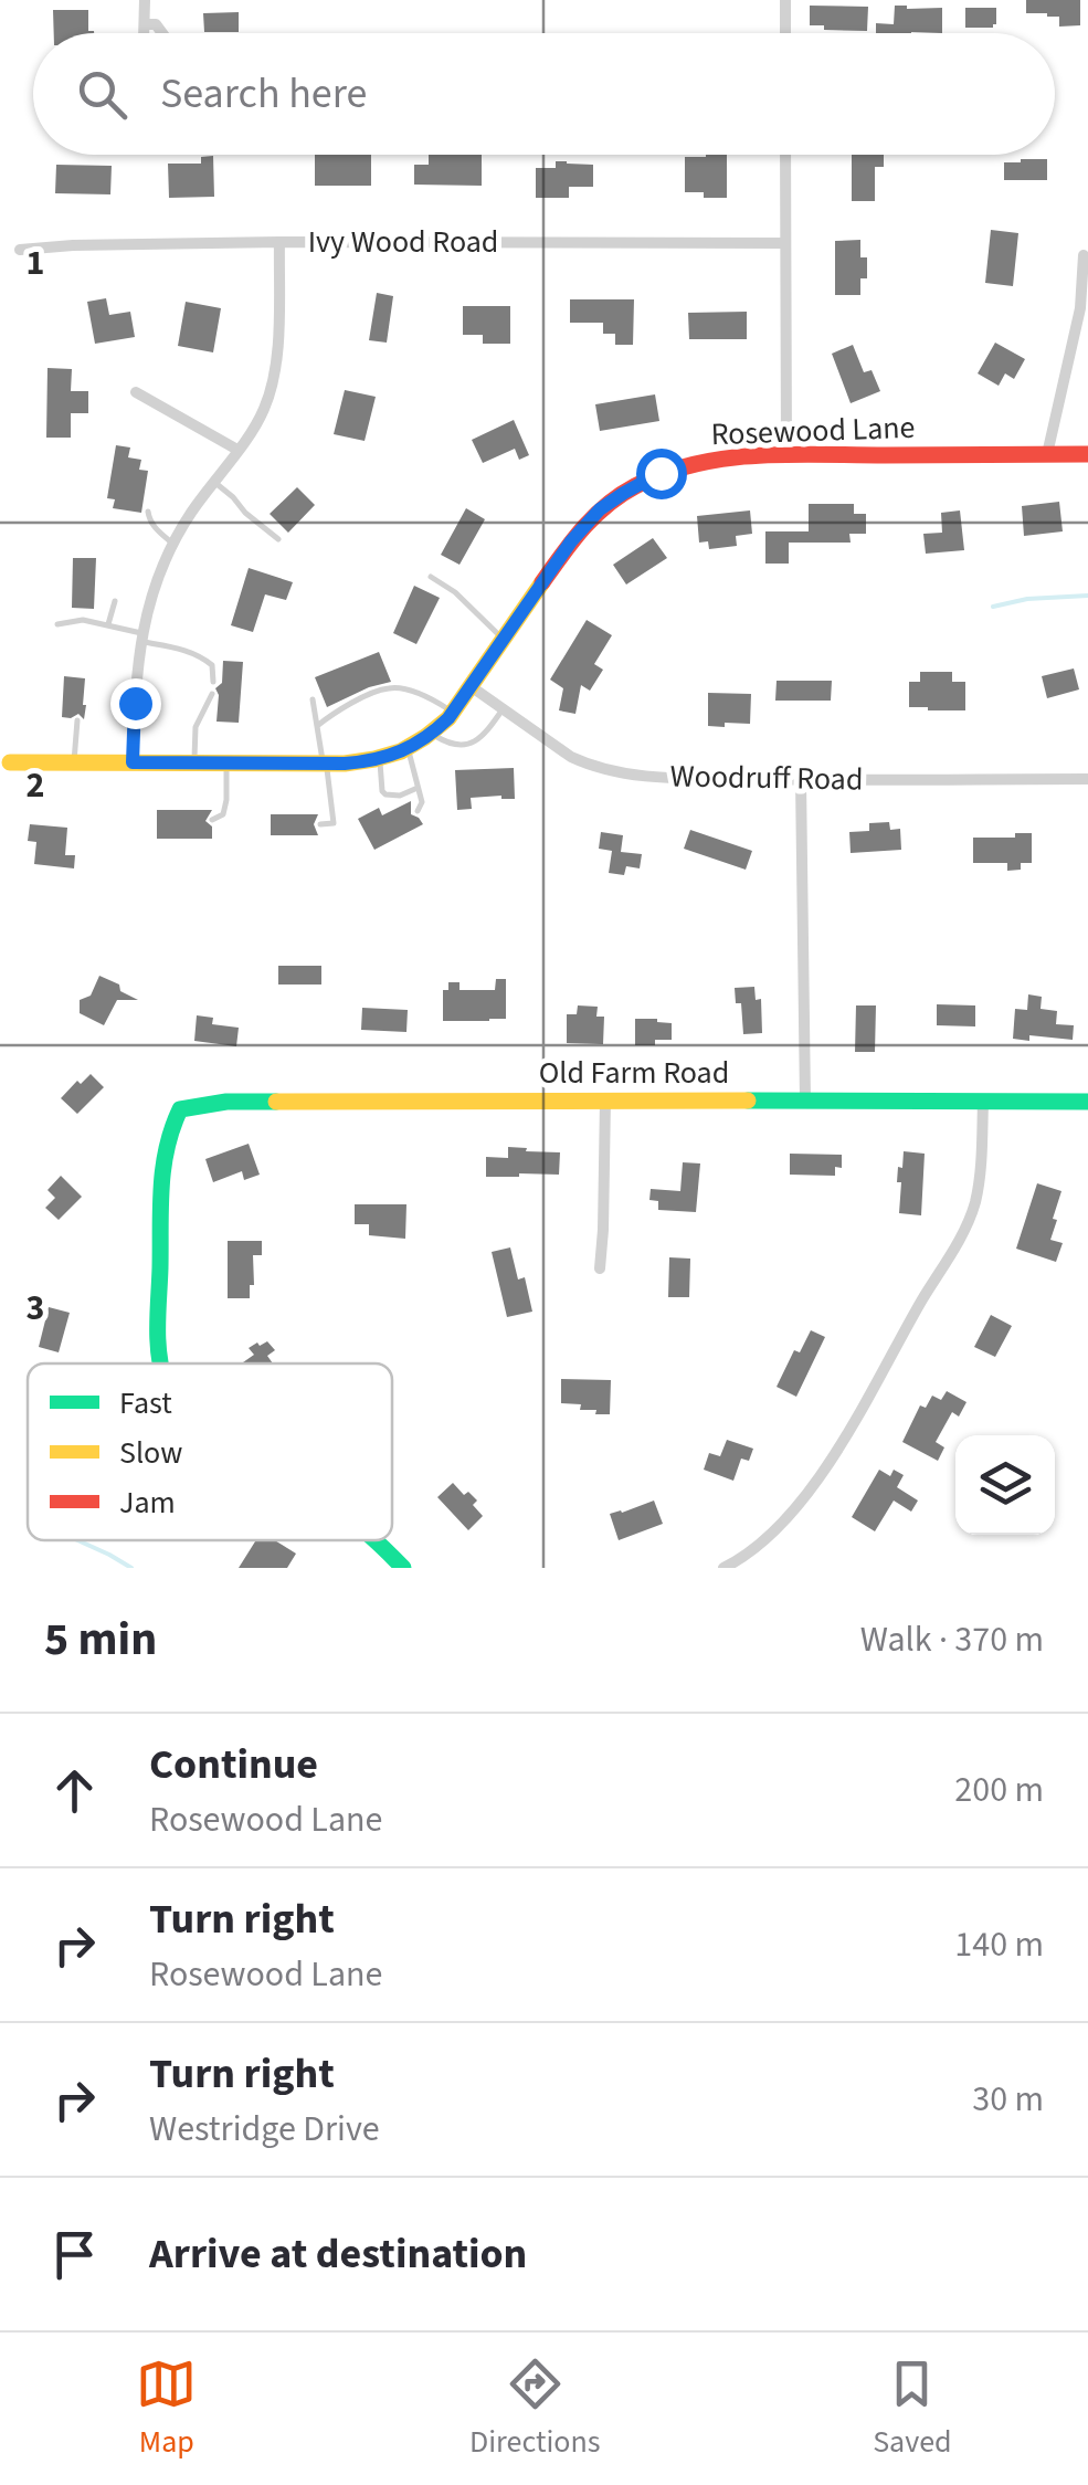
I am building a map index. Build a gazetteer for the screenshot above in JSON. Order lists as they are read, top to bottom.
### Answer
{
  "streets": {
    "street": [
      "Ivy Wood Road",
      "Rosewood Lane",
      "Woodruff Road",
      "Old Farm Road"
    ]
  },
  "crossings": [
    ["Rosewood Lane", "Woodruff Road"]
  ],
  "legend": ["Fast", "Slow", "Jam"],
  "page": {
    "search": "Search here",
    "heading": ["5 min", "Walk · 370 m"],
    "list": [
      ["Continue", "Rosewood Lane", "200 m"],
      ["Turn right", "Rosewood Lane", "140 m"],
      ["Turn right", "Westridge Drive", "30 m"],
      "Arrive at destination"
    ],
    "nav": ["Map", "Directions", "Saved"]
  },
  "grid": {
    "rows": ["1", "2", "3"]
  }
}
